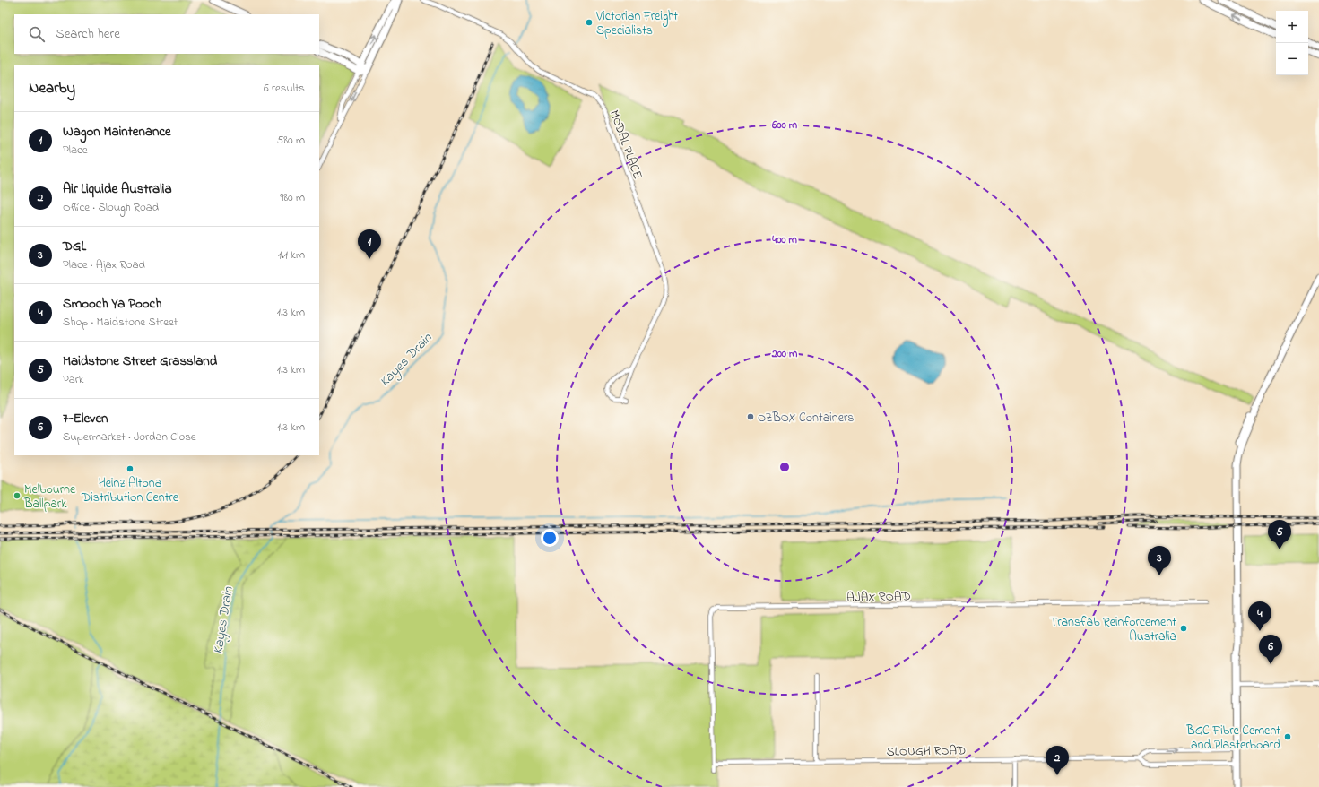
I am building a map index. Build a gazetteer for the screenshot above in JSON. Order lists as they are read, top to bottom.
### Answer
{
  "streets": {
    "street": ["MODAL PLACE", "AJAX ROAD", "SLOUGH ROAD"]
  },
  "crossings": [
    ["AJAX ROAD", "SLOUGH ROAD"]
  ],
  "water": ["Kayes Drain"],
  "places": [
    "Victorian Freight Specialists",
    "OZBOX Containers",
    "Heinz Altona Distribution Centre",
    "Melbourne Ballpark",
    "Transfab Reinforcement Australia",
    "BGC Fibre Cement and Plasterboard"
  ],
  "page": {
    "map_buttons": ["+", "−"],
    "search": "Search here",
    "heading": ["Nearby", "6 results"],
    "list": [
      {
        "mark": "1",
        "name": "Wagon Maintenance",
        "note": "Place",
        "value": "580 m"
      },
      {
        "mark": "2",
        "name": "Air Liquide Australia",
        "note": "Office · Slough Road",
        "value": "980 m"
      },
      {
        "mark": "3",
        "name": "DGL",
        "note": "Place · Ajax Road",
        "value": "1.1 km"
      },
      {
        "mark": "4",
        "name": "Smooch Ya Pooch",
        "note": "Shop · Maidstone Street",
        "value": "1.3 km"
      },
      {
        "mark": "5",
        "name": "Maidstone Street Grassland",
        "note": "Park",
        "value": "1.3 km"
      },
      {
        "mark": "6",
        "name": "7-Eleven",
        "note": "Supermarket · Jordan Close",
        "value": "1.3 km"
      }
    ],
    "pins": [
      "1",
      "5",
      "3",
      "4",
      "6",
      "2"
    ]
  },
  "rings": ["600 m", "400 m", "200 m"]
}
